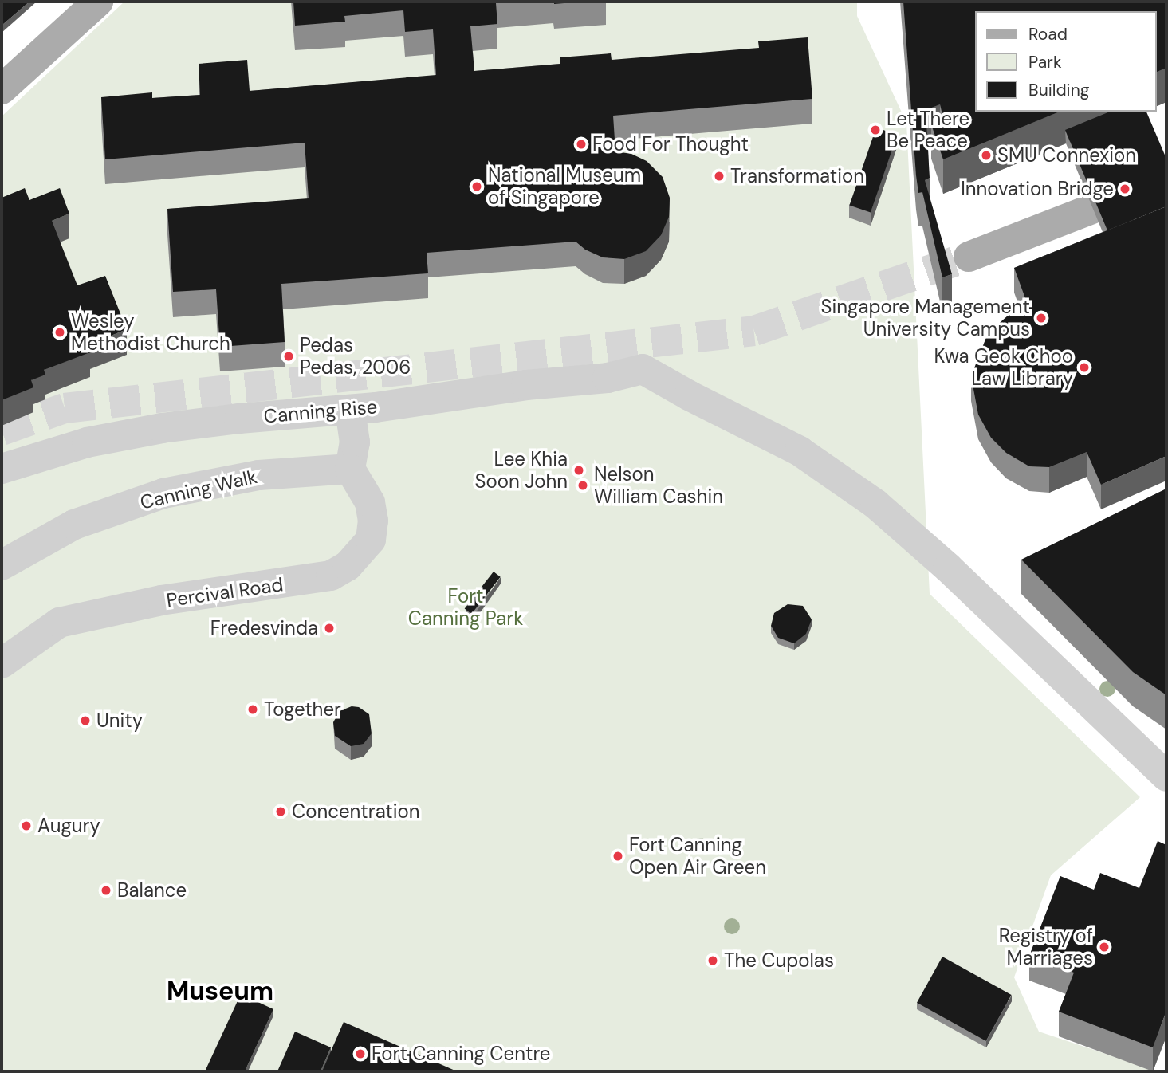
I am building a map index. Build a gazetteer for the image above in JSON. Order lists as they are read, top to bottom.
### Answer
{
  "streets": {
    "street": ["Canning Rise", "Canning Walk", "Percival Road"]
  },
  "crossings": [
    ["Canning Walk", "Percival Road"]
  ],
  "districts": ["Museum"],
  "parks": ["Fort Canning Park"],
  "places": [
    "Let There Be Peace",
    "Food For Thought",
    "SMU Connexion",
    "Transformation",
    "National Museum of Singapore",
    "Innovation Bridge",
    "Singapore Management University Campus",
    "Wesley Methodist Church",
    "Pedas Pedas, 2006",
    "Kwa Geok Choo Law Library",
    "Lee Khia Soon John",
    "Nelson William Cashin",
    "Fredesvinda",
    "Together",
    "Unity",
    "Concentration",
    "Augury",
    "Fort Canning Open Air Green",
    "Balance",
    "Registry of Marriages",
    "The Cupolas",
    "Fort Canning Centre"
  ],
  "legend": ["Road", "Park", "Building"]
}
